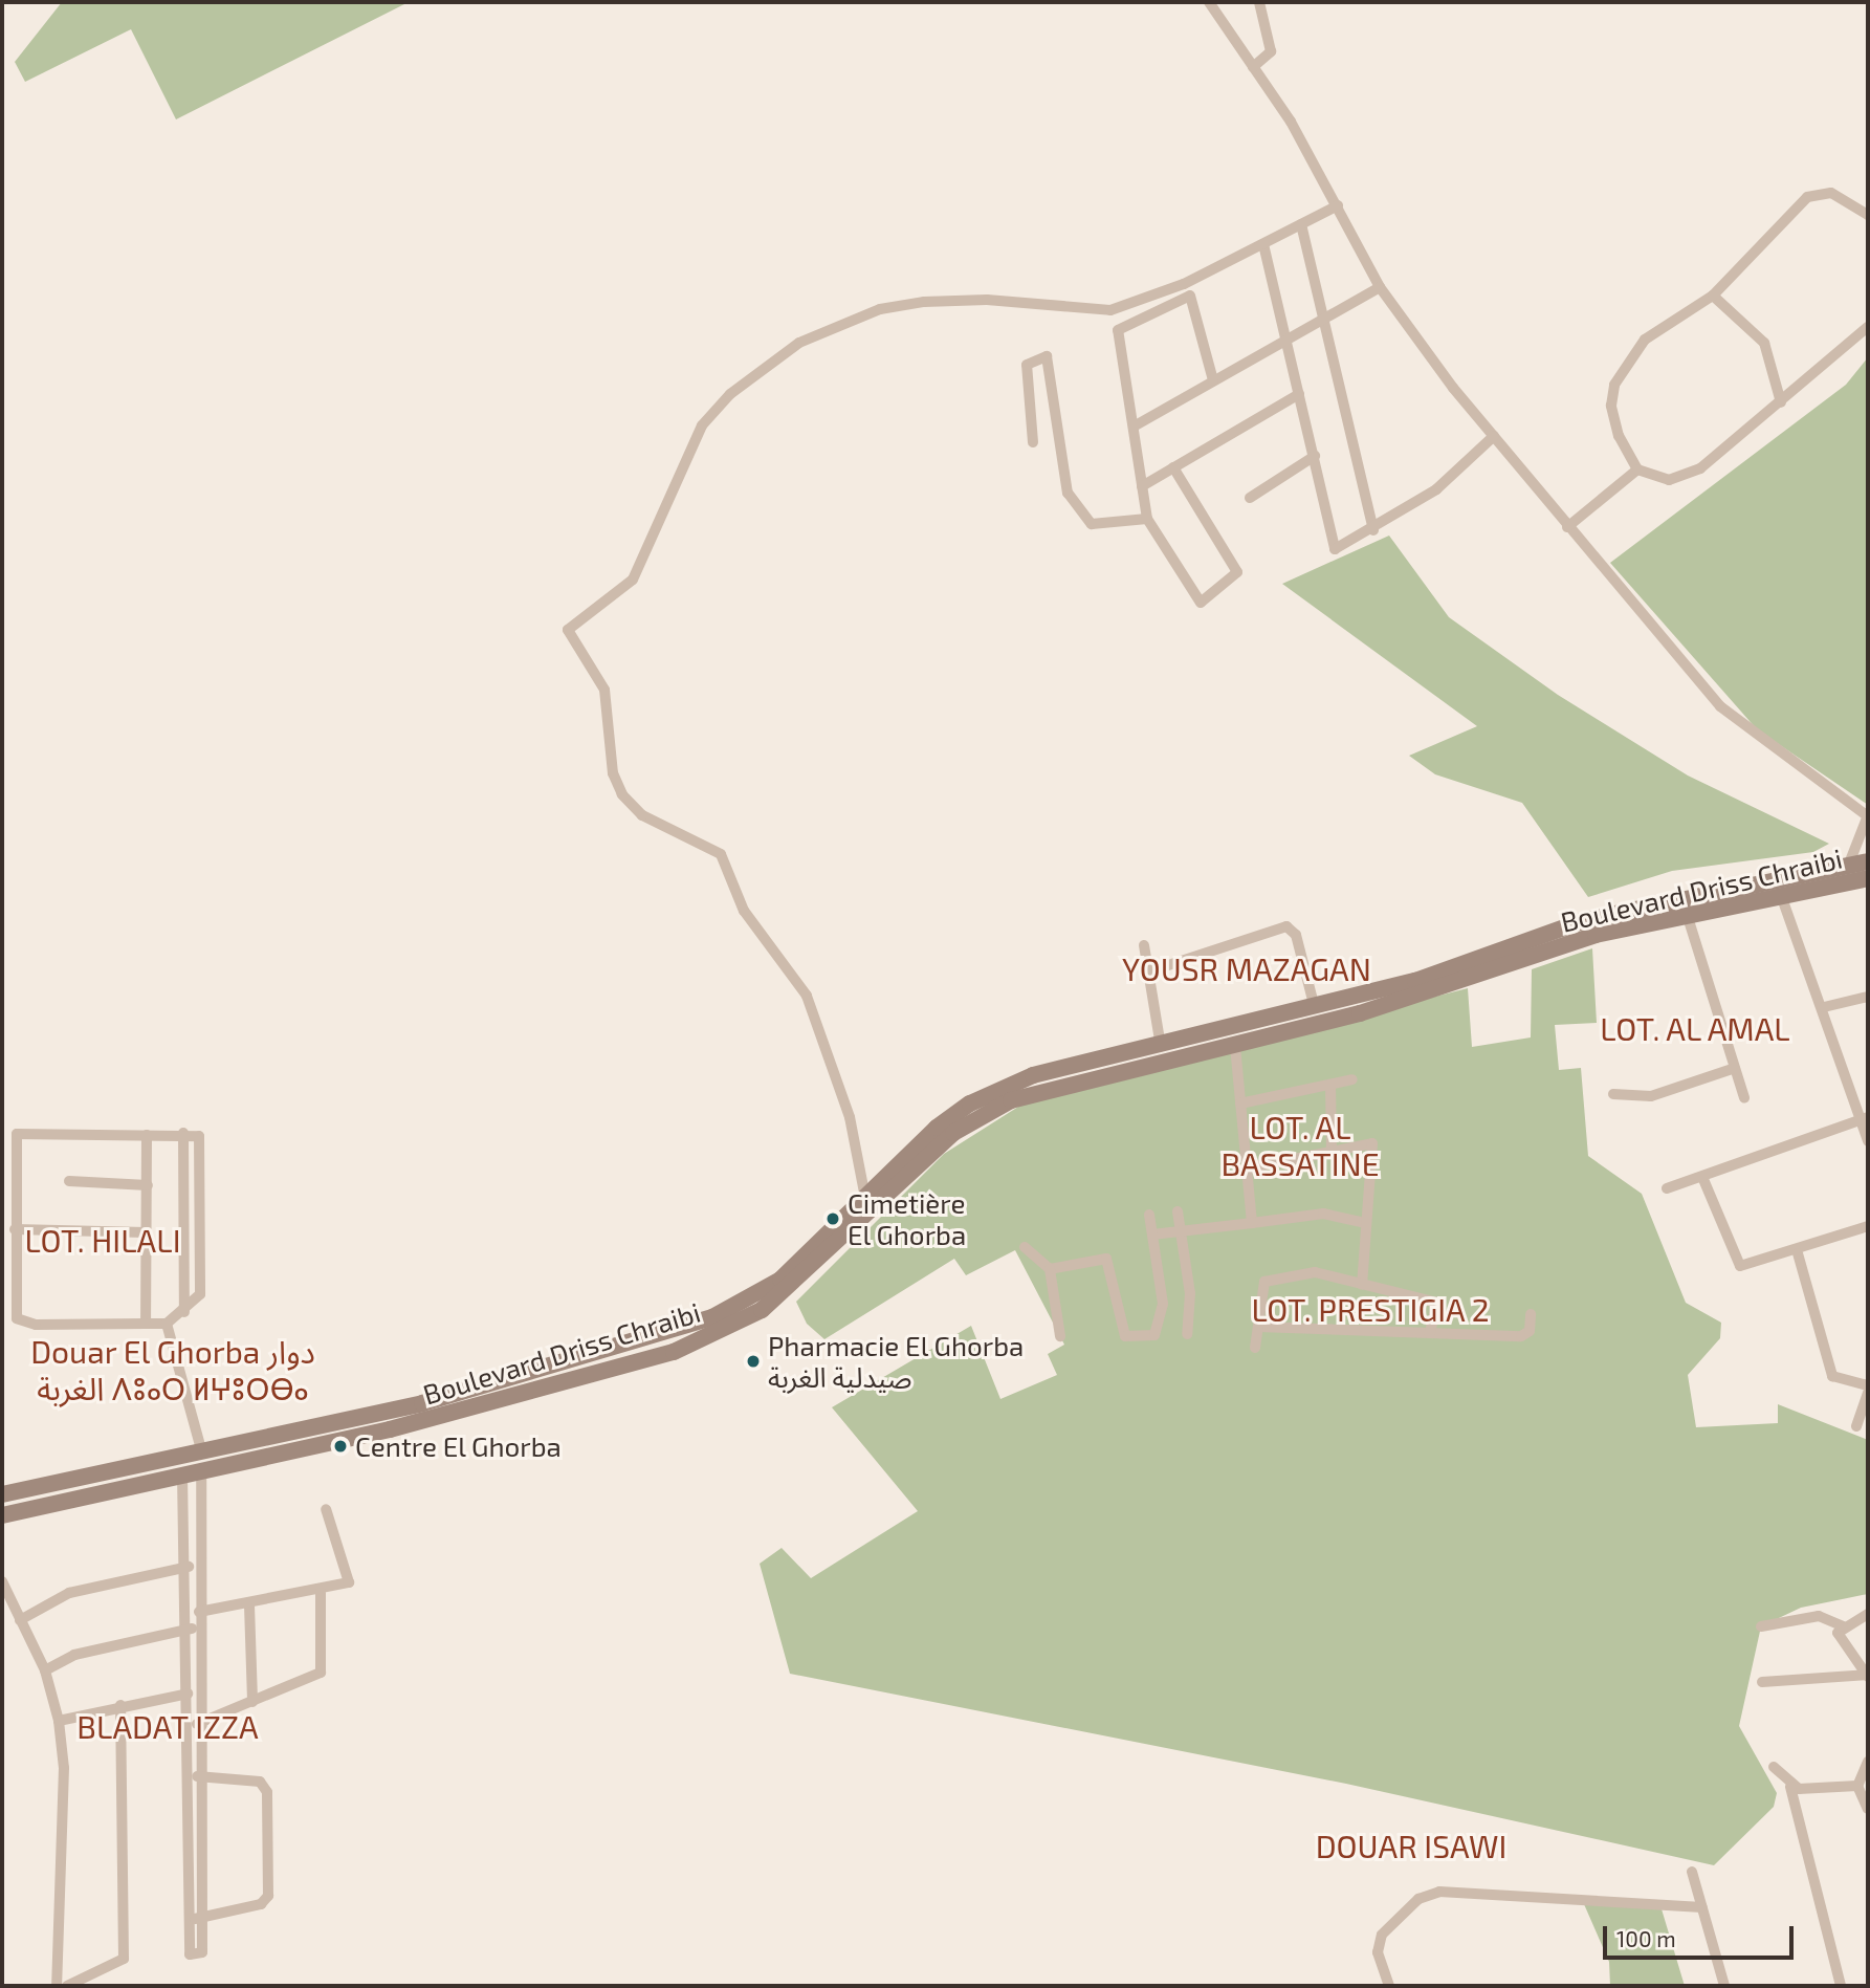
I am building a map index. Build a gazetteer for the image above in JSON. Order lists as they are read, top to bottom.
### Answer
{
  "streets": {
    "main road": ["Boulevard Driss Chraibi"]
  },
  "districts": [
    "YOUSR MAZAGAN",
    "LOT. AL AMAL",
    "LOT. AL BASSATINE",
    "LOT. HILALI",
    "LOT. PRESTIGIA 2",
    "Douar El Ghorba دوار الغربة ⴷⵓⴰⵔ ⵍⵖⵓⵔⴱⴰ",
    "BLADAT IZZA",
    "DOUAR ISAWI"
  ],
  "places": ["Cimetière El Ghorba", "Pharmacie El Ghorba صيدلية الغربة", "Centre El Ghorba"],
  "scale_bar": "100 m"
}
